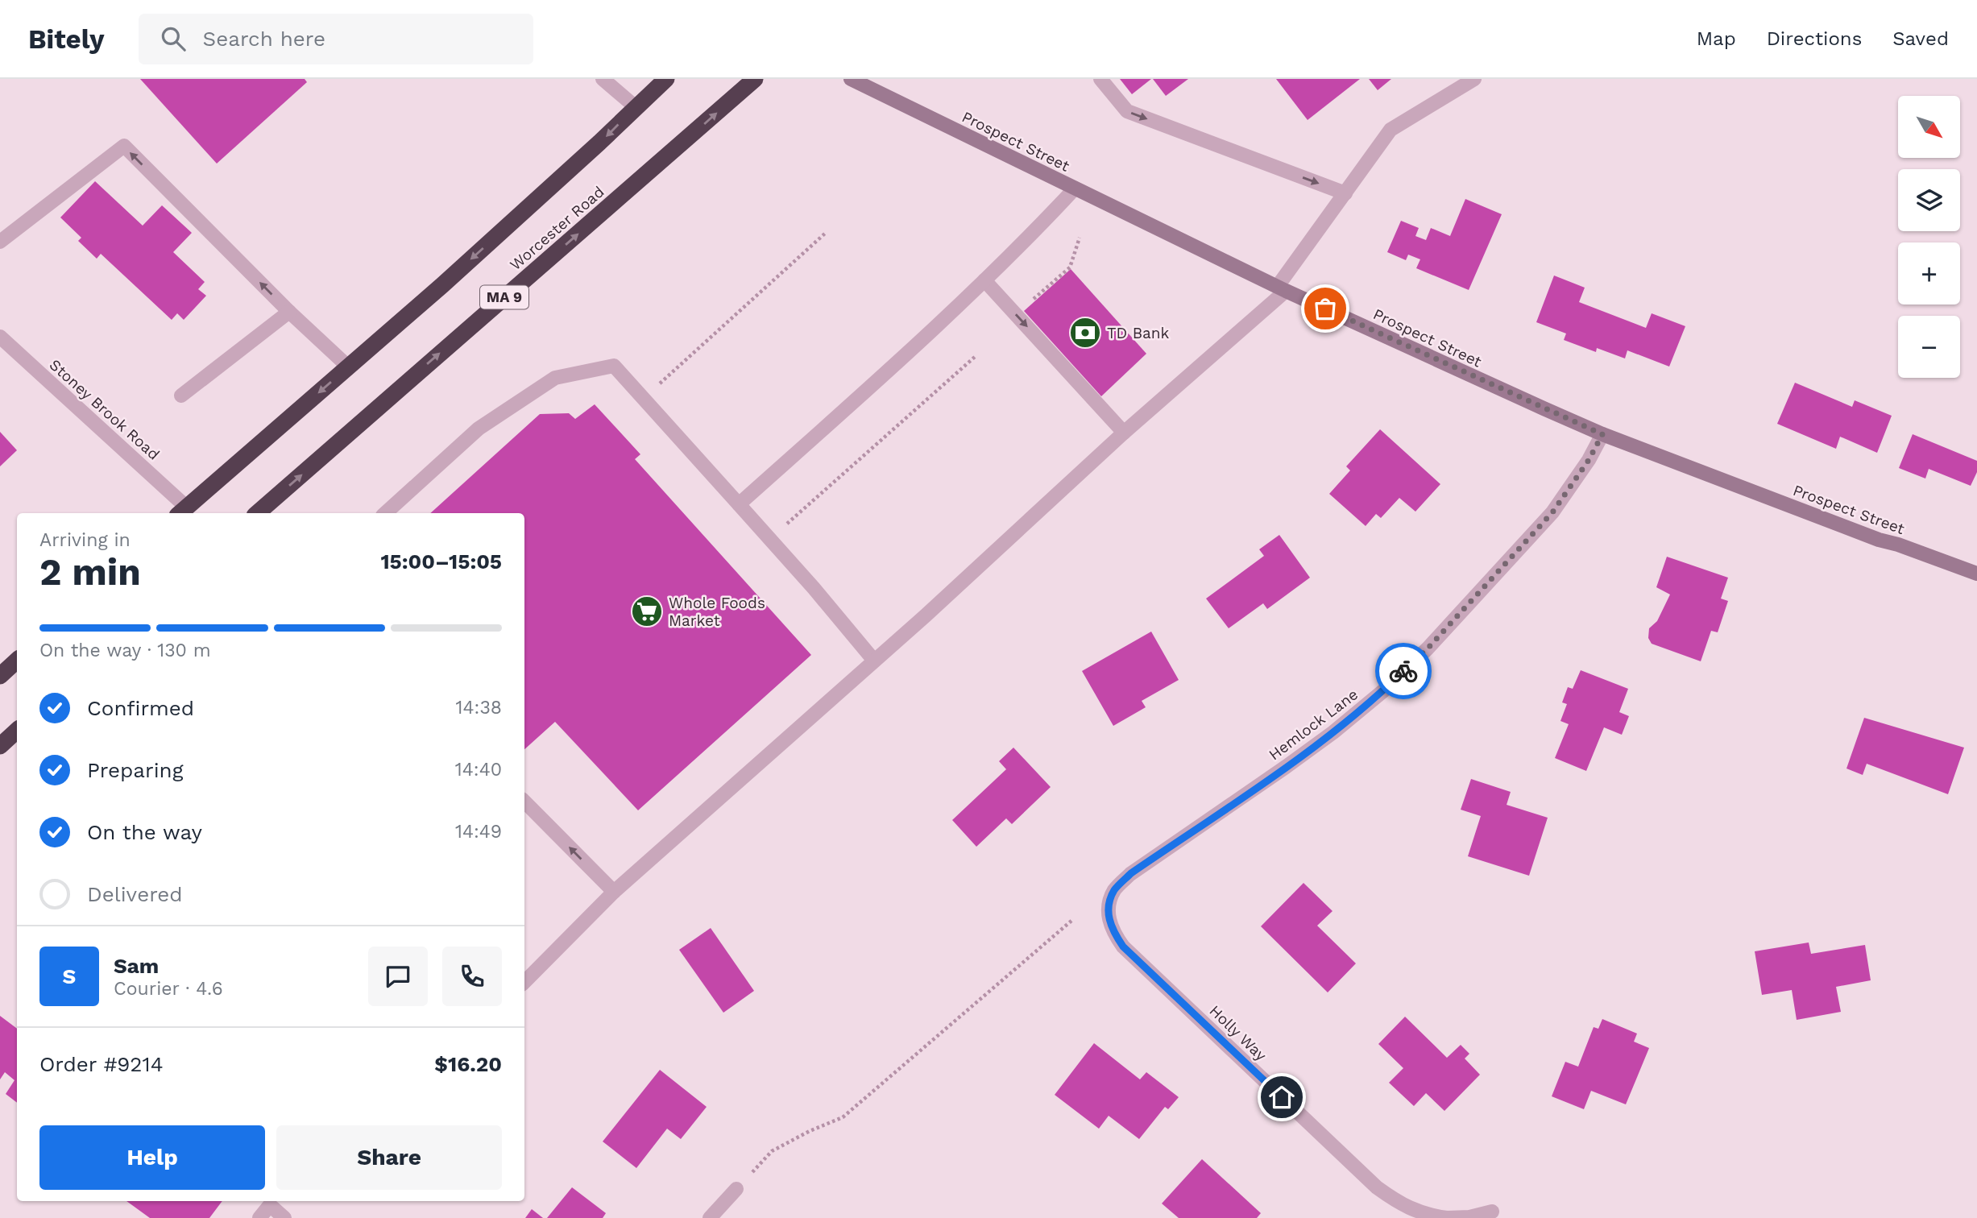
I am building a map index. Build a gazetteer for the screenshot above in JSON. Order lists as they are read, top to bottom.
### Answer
{
  "streets": {
    "highway": ["Worcester Road", "MA 9"],
    "street": [
      "Prospect Street",
      "Stoney Brook Road",
      "Hemlock Lane",
      "Holly Way"
    ]
  },
  "crossings": [
    ["Prospect Street", "Hemlock Lane"],
    ["Hemlock Lane", "Holly Way"]
  ],
  "places": {
    "bank": ["TD Bank"],
    "supermarket": ["Whole Foods Market"]
  },
  "north": "bottom right",
  "page": {
    "header": "Bitely",
    "search": "Search here",
    "nav": ["Map", "Directions", "Saved"],
    "map_buttons": ["+", "−"],
    "heading": ["2 min", "Arriving in", "15:00–15:05"],
    "panel": [
      "Sam",
      "Courier · 4.6",
      "Order #9214",
      "$16.20"
    ],
    "bar": "On the way · 130 m",
    "list": [
      ["Confirmed", "14:38"],
      ["Preparing", "14:40"],
      ["On the way", "14:49"],
      "Delivered"
    ],
    "round": "S",
    "buttons": ["Help", "Share"]
  }
}
